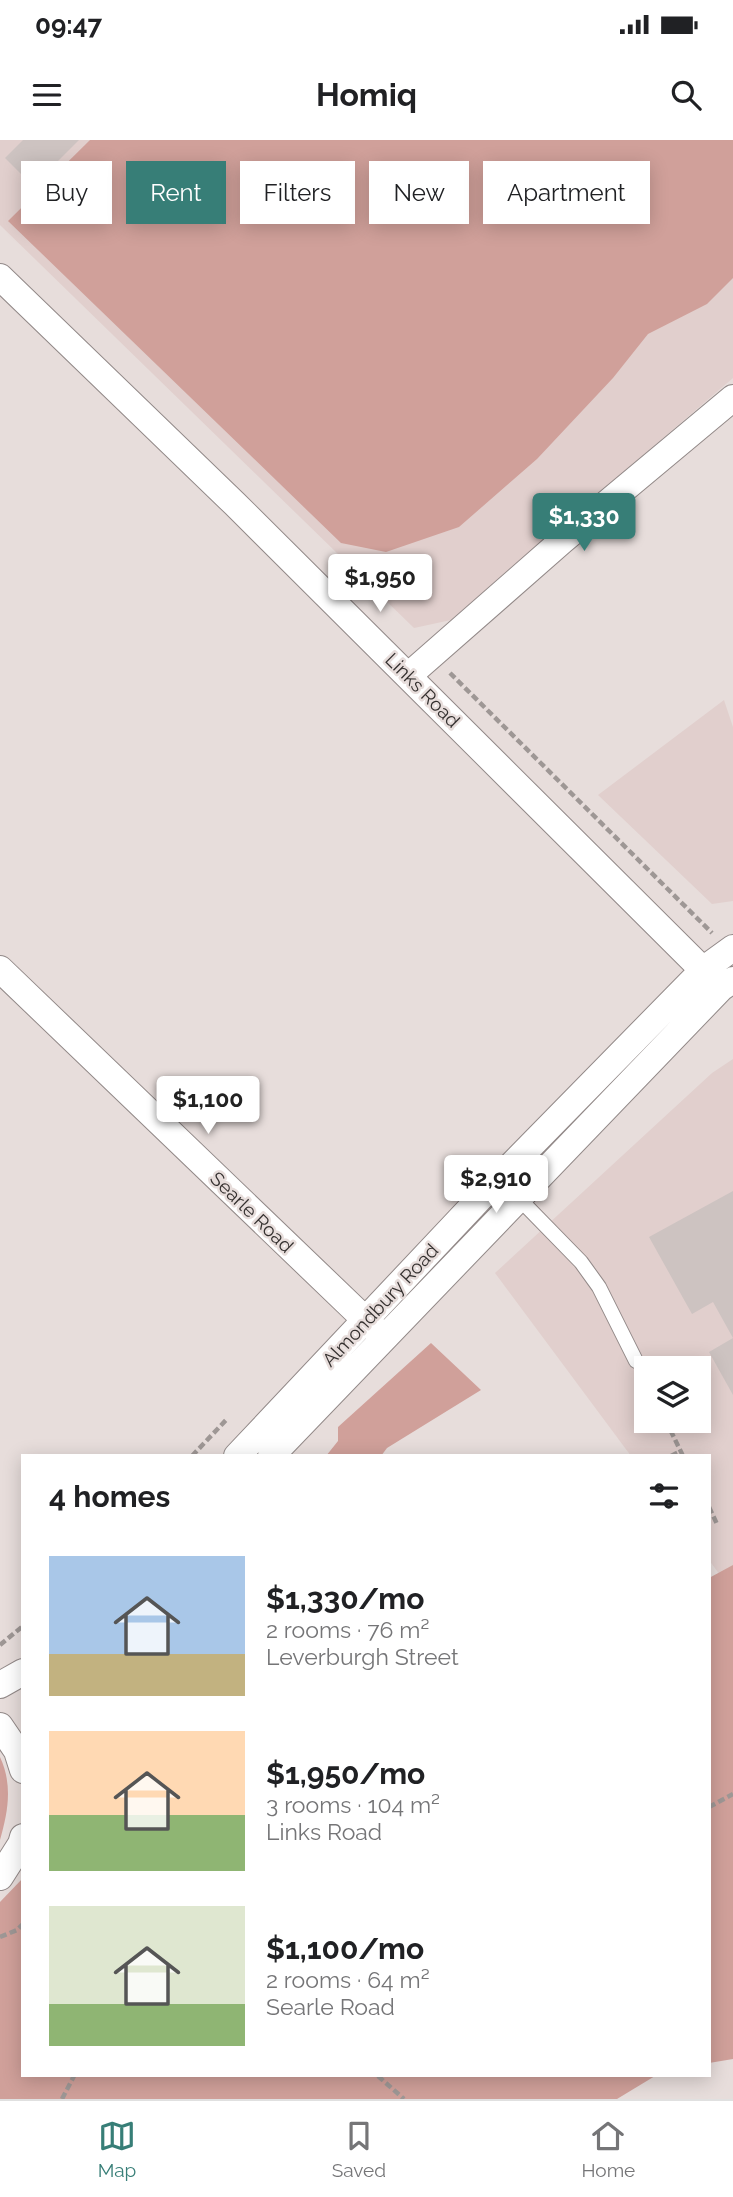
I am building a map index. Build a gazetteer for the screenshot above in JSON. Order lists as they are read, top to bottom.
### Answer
{
  "streets": {
    "street": ["Links Road", "Searle Road", "Almondbury Road"]
  },
  "crossings": [
    ["Links Road", "Almondbury Road"],
    ["Searle Road", "Almondbury Road"]
  ],
  "page": {
    "status": "09:47",
    "header": "Homiq",
    "chip": [
      "Buy",
      "Rent",
      "Filters",
      "New",
      "Apartment"
    ],
    "price": [
      "$1,330",
      "$1,950",
      "$1,100",
      "$2,910"
    ],
    "heading": "4 homes",
    "list": [
      {
        "name": "$1,330/mo",
        "note": "2 rooms · 76 m² · Leverburgh Street"
      },
      {
        "name": "$1,950/mo",
        "note": "3 rooms · 104 m² · Links Road"
      },
      {
        "name": "$1,100/mo",
        "note": "2 rooms · 64 m² · Searle Road"
      }
    ],
    "tabs": ["Map", "Saved", "Home"]
  }
}
